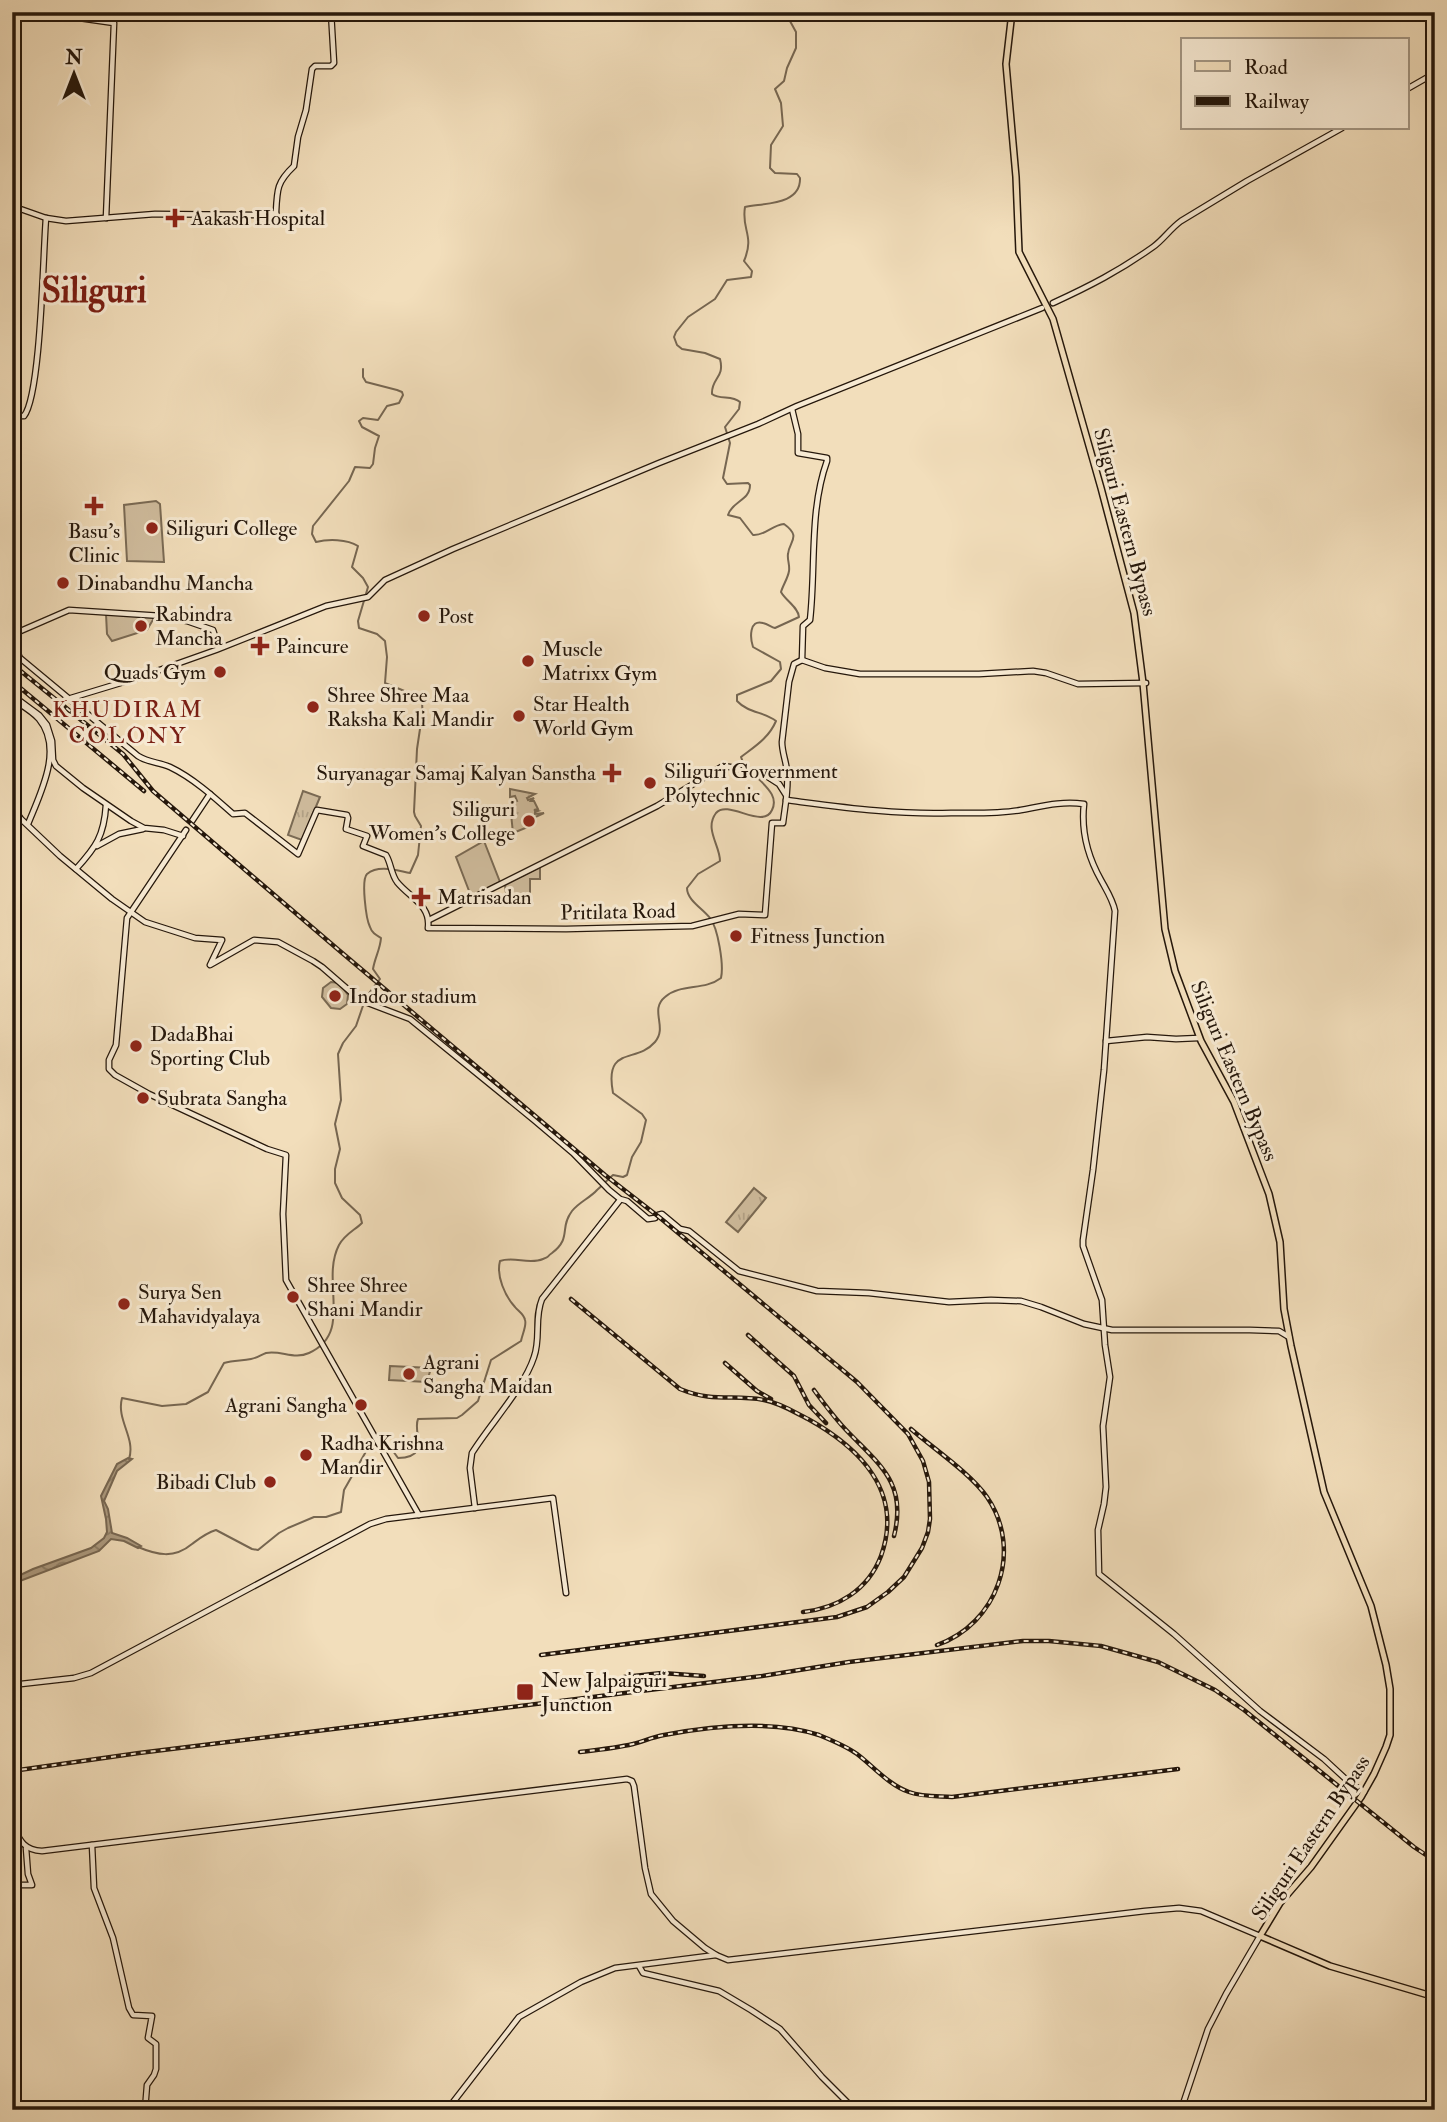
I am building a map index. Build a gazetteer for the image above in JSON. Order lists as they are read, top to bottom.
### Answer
{
  "streets": {
    "main road": ["Siliguri Eastern Bypass"],
    "street": ["Pritilata Road"]
  },
  "districts": ["Siliguri", "KHUDIRAM COLONY"],
  "places": {
    "health": [
      "Aakash Hospital",
      "Basu's Clinic",
      "Paincure",
      "Suryanagar Samaj Kalyan Sanstha",
      "Matrisadan"
    ],
    "other": [
      "Siliguri College",
      "Dinabandhu Mancha",
      "Post",
      "Rabindra Mancha",
      "Muscle Matrixx Gym",
      "Quads Gym",
      "Shree Shree Maa Raksha Kali Mandir",
      "Star Health World Gym",
      "Siliguri Government Polytechnic",
      "Siliguri Women's College",
      "Fitness Junction",
      "Indoor stadium",
      "DadaBhai Sporting Club",
      "Subrata Sangha",
      "Shree Shree Shani Mandir",
      "Surya Sen Mahavidyalaya",
      "Agrani Sangha Maidan",
      "Agrani Sangha",
      "Radha Krishna Mandir",
      "Bibadi Club"
    ],
    "transit": ["New Jalpaiguri Junction"]
  },
  "legend": ["Road", "Railway"],
  "north": "top"
}
